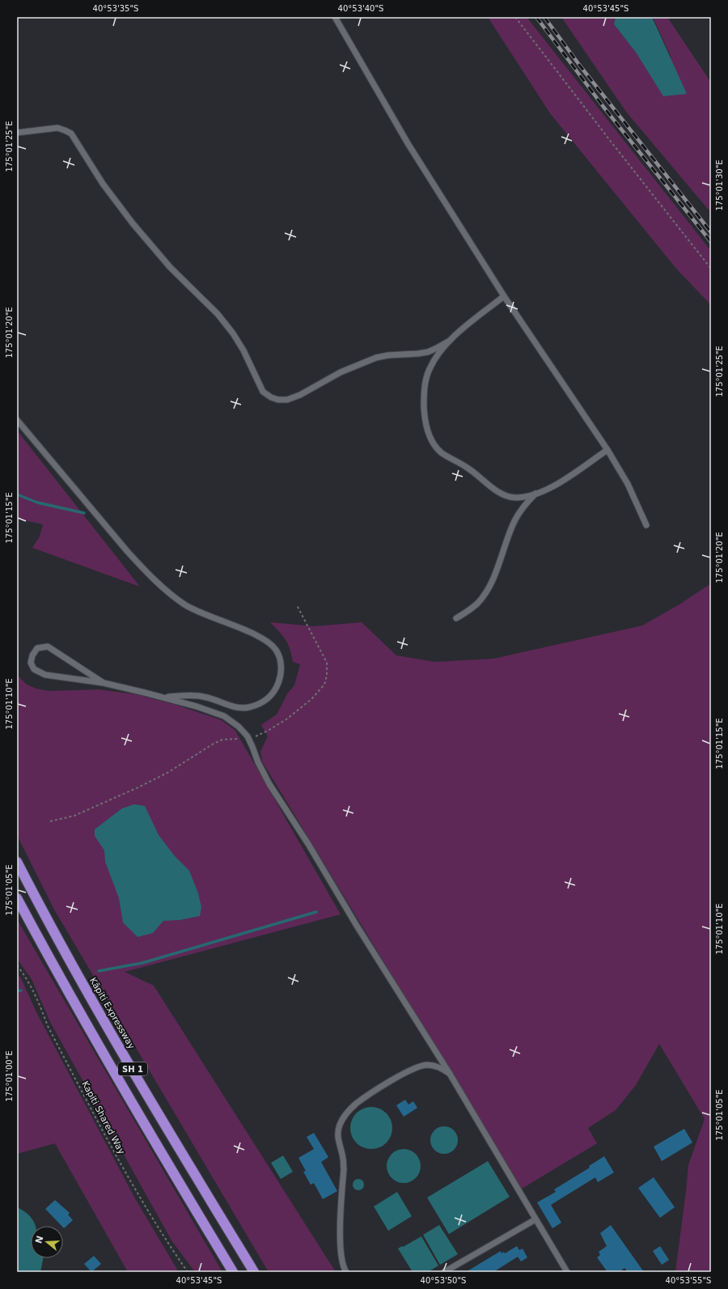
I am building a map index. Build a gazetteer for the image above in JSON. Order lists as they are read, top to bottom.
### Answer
{
  "streets": {
    "highway": ["Kāpiti Expressway", "SH 1"],
    "path": ["Kapiti Shared Way"]
  },
  "north": "left",
  "coordinates": [
    "40°53'35\"S",
    "40°53'40\"S",
    "40°53'45\"S",
    "175°01'25\"E",
    "175°01'30\"E",
    "175°01'20\"E",
    "175°01'15\"E",
    "175°01'10\"E",
    "175°01'05\"E",
    "175°01'00\"E",
    "40°53'50\"S",
    "40°53'55\"S"
  ]
}
